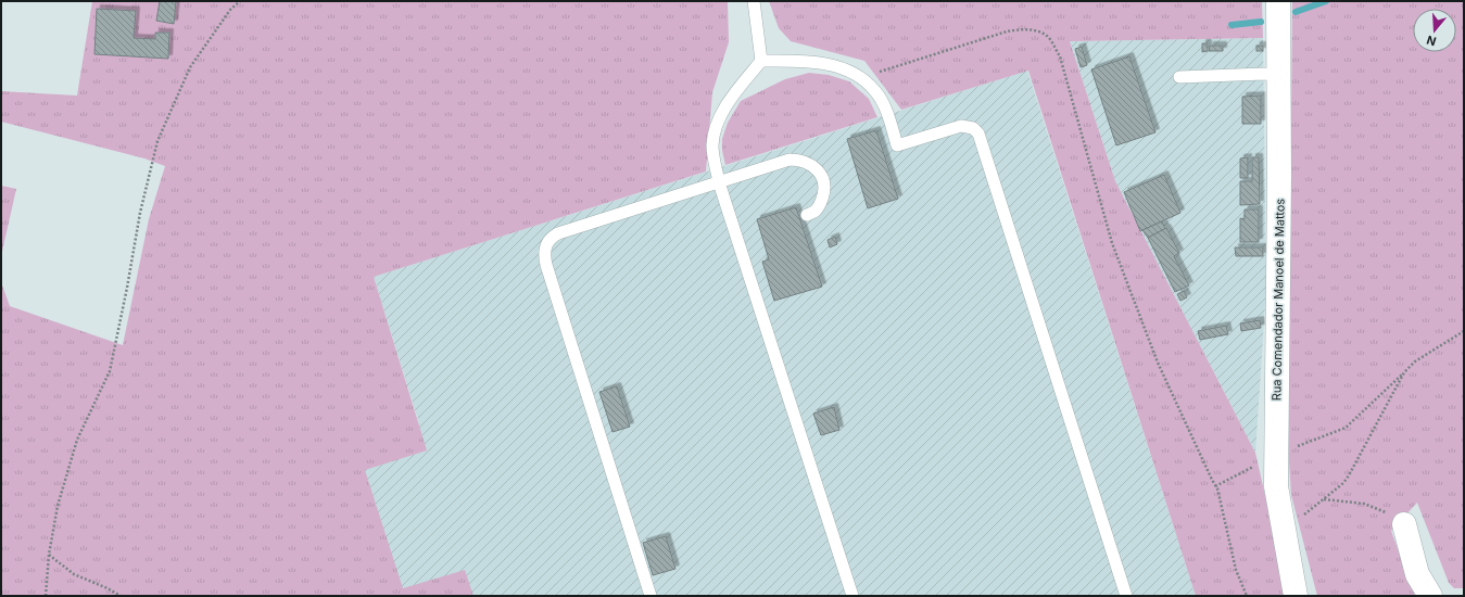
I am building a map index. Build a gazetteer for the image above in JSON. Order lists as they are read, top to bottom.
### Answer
{
  "streets": {
    "street": ["Rua Comendador Manoel de Mattos"]
  },
  "north": "bottom"
}
